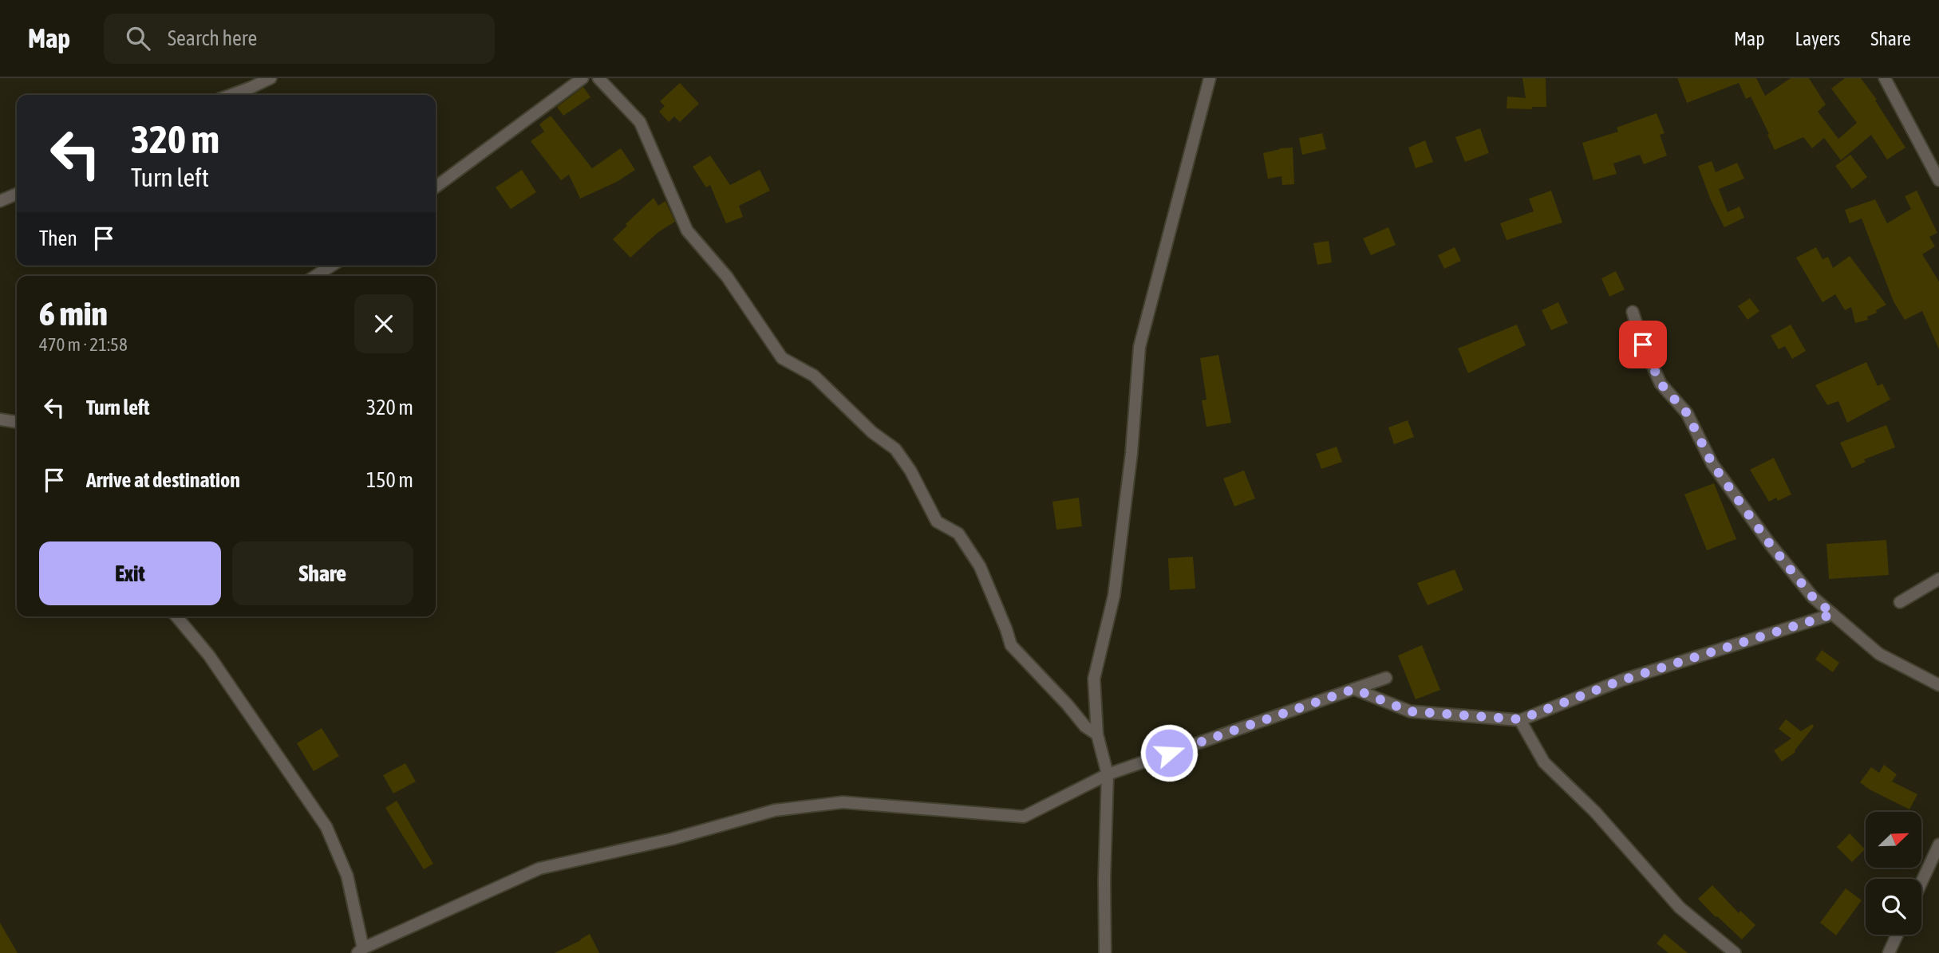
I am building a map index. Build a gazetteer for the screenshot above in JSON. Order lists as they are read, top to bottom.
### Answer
{
  "north": "top right",
  "page": {
    "header": "Map",
    "search": "Search here",
    "nav": ["Map", "Layers", "Share"],
    "turn": ["320 m", "Turn left"],
    "then": "Then",
    "heading": ["6 min", "470 m · 21:58"],
    "list": [
      {
        "name": "Turn left",
        "value": "320 m"
      },
      {
        "name": "Arrive at destination",
        "value": "150 m"
      }
    ],
    "buttons": ["Exit", "Share"]
  }
}
